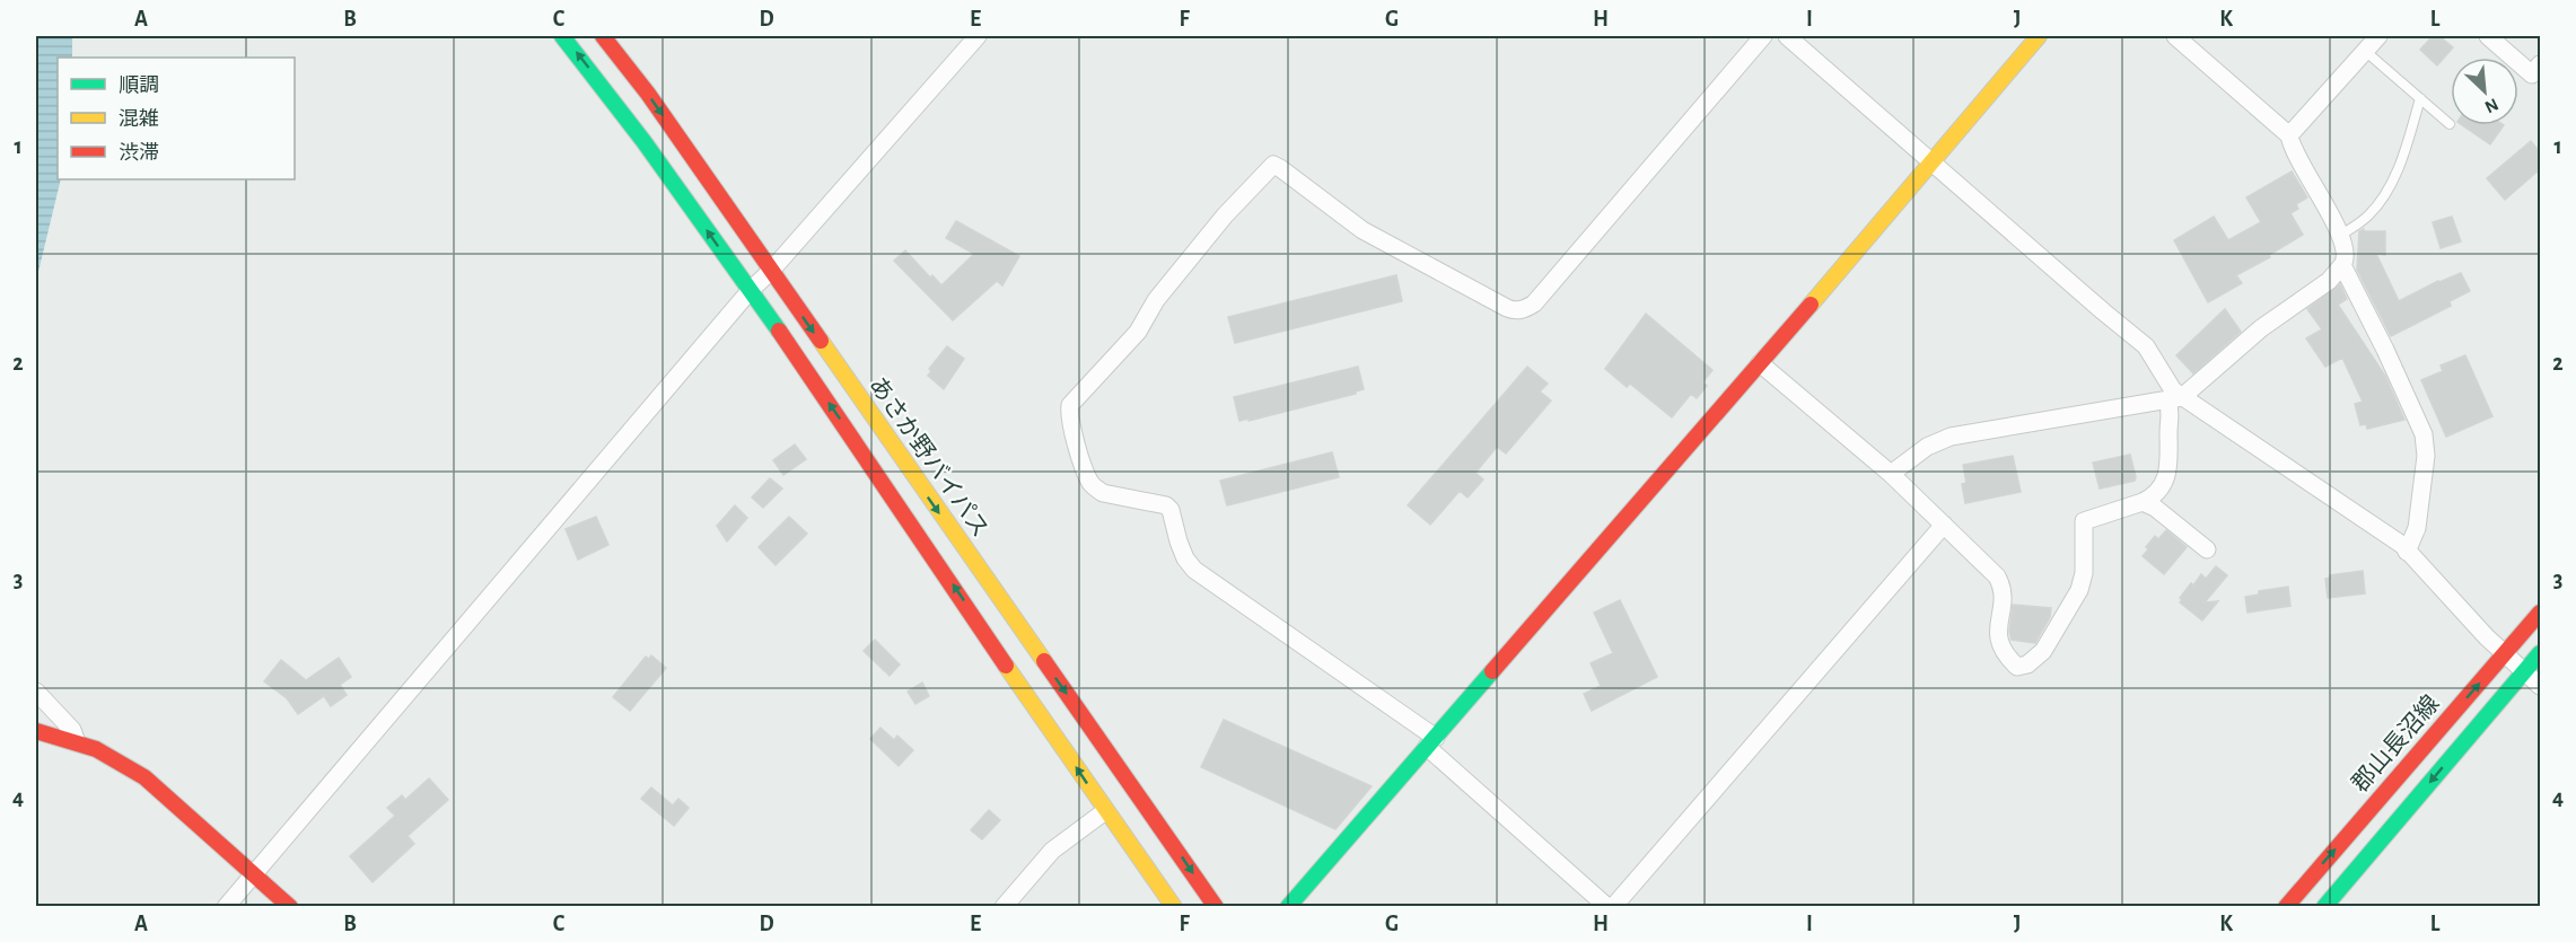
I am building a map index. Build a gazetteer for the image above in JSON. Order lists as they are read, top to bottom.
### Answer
{
  "streets": {
    "main road": ["あさか野バイパス", "郡山長沼線"]
  },
  "legend": ["順調", "混雑", "渋滞"],
  "north": "bottom right",
  "grid": {
    "columns": [
      "A",
      "B",
      "C",
      "D",
      "E",
      "F",
      "G",
      "H",
      "I",
      "J",
      "K",
      "L"
    ],
    "rows": [
      "1",
      "2",
      "3",
      "4"
    ]
  }
}
